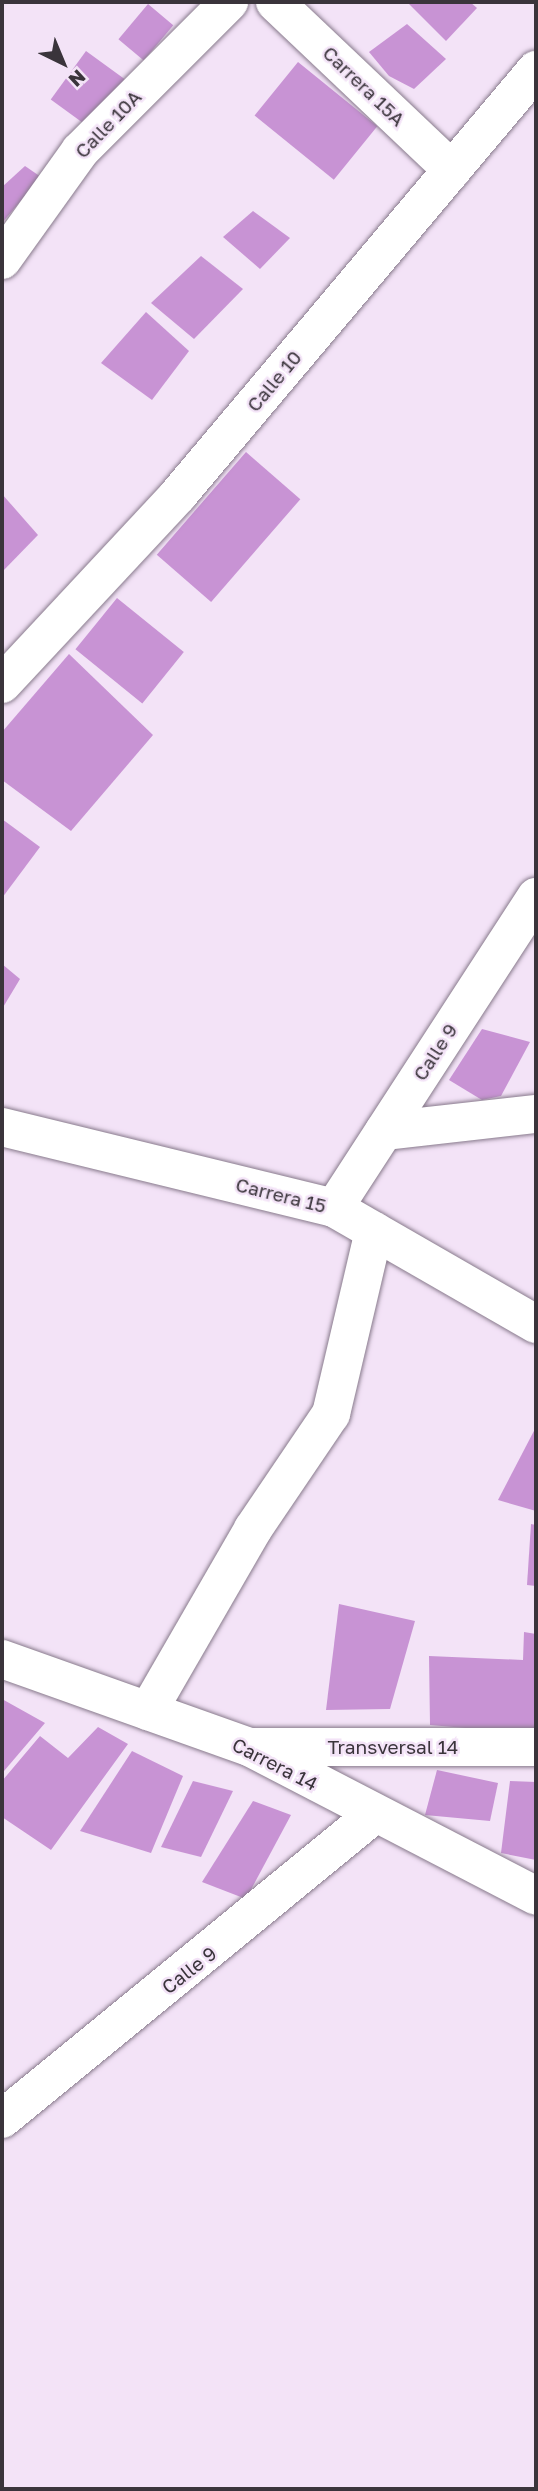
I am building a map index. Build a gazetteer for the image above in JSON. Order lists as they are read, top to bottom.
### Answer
{
  "streets": {
    "street": [
      "Carrera 15A",
      "Calle 10A",
      "Calle 10",
      "Calle 9",
      "Carrera 15",
      "Transversal 14",
      "Carrera 14"
    ]
  },
  "crossings": [
    ["Carrera 15A", "Calle 10"],
    ["Calle 9", "Carrera 15"],
    ["Calle 9", "Carrera 14"],
    ["Transversal 14", "Carrera 14"]
  ],
  "north": "bottom right"
}
